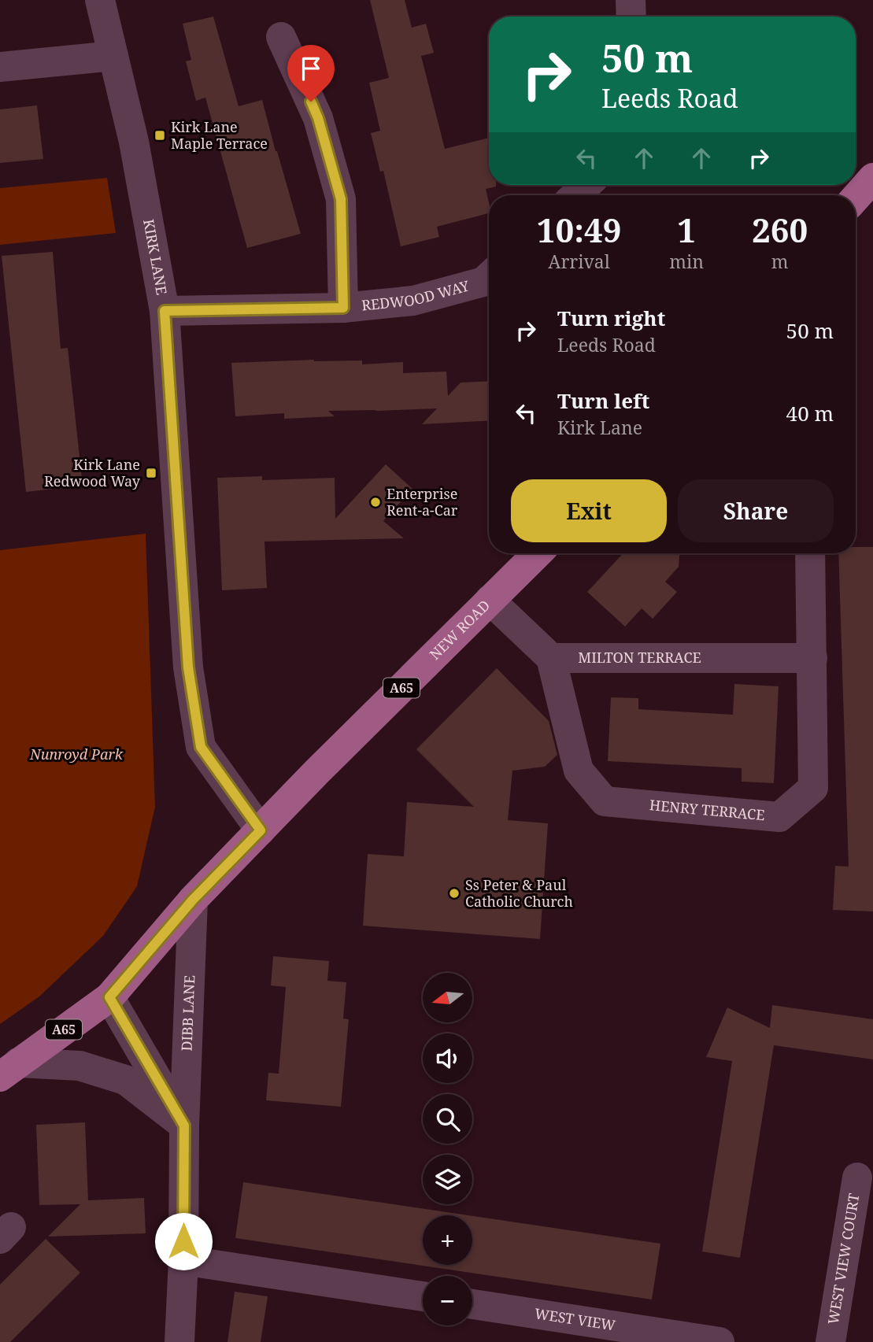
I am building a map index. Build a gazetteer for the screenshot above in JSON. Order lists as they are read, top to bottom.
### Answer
{
  "streets": {
    "main road": ["NEW ROAD", "A65"],
    "street": [
      "KIRK LANE",
      "REDWOOD WAY",
      "MILTON TERRACE",
      "HENRY TERRACE",
      "DIBB LANE",
      "WEST VIEW COURT",
      "WEST VIEW"
    ]
  },
  "crossings": [
    ["KIRK LANE", "REDWOOD WAY"],
    ["KIRK LANE", "NEW ROAD"],
    ["KIRK LANE", "A65"],
    ["NEW ROAD", "A65"],
    ["MILTON TERRACE", "HENRY TERRACE"],
    ["A65", "DIBB LANE"]
  ],
  "parks": ["Nunroyd Park"],
  "places": {
    "transit": ["Kirk Lane Maple Terrace", "Kirk Lane Redwood Way"],
    "other": ["Enterprise Rent-a-Car", "Ss Peter & Paul Catholic Church"]
  },
  "north": "left",
  "page": {
    "turn": ["50 m", "Leeds Road"],
    "eta": [
      "10:49",
      "Arrival",
      "1",
      "min",
      "260",
      "m"
    ],
    "list": [
      {
        "name": "Turn right",
        "note": "Leeds Road",
        "value": "50 m"
      },
      {
        "name": "Turn left",
        "note": "Kirk Lane",
        "value": "40 m"
      }
    ],
    "buttons": ["Exit", "Share"],
    "map_buttons": ["+", "−"]
  }
}
